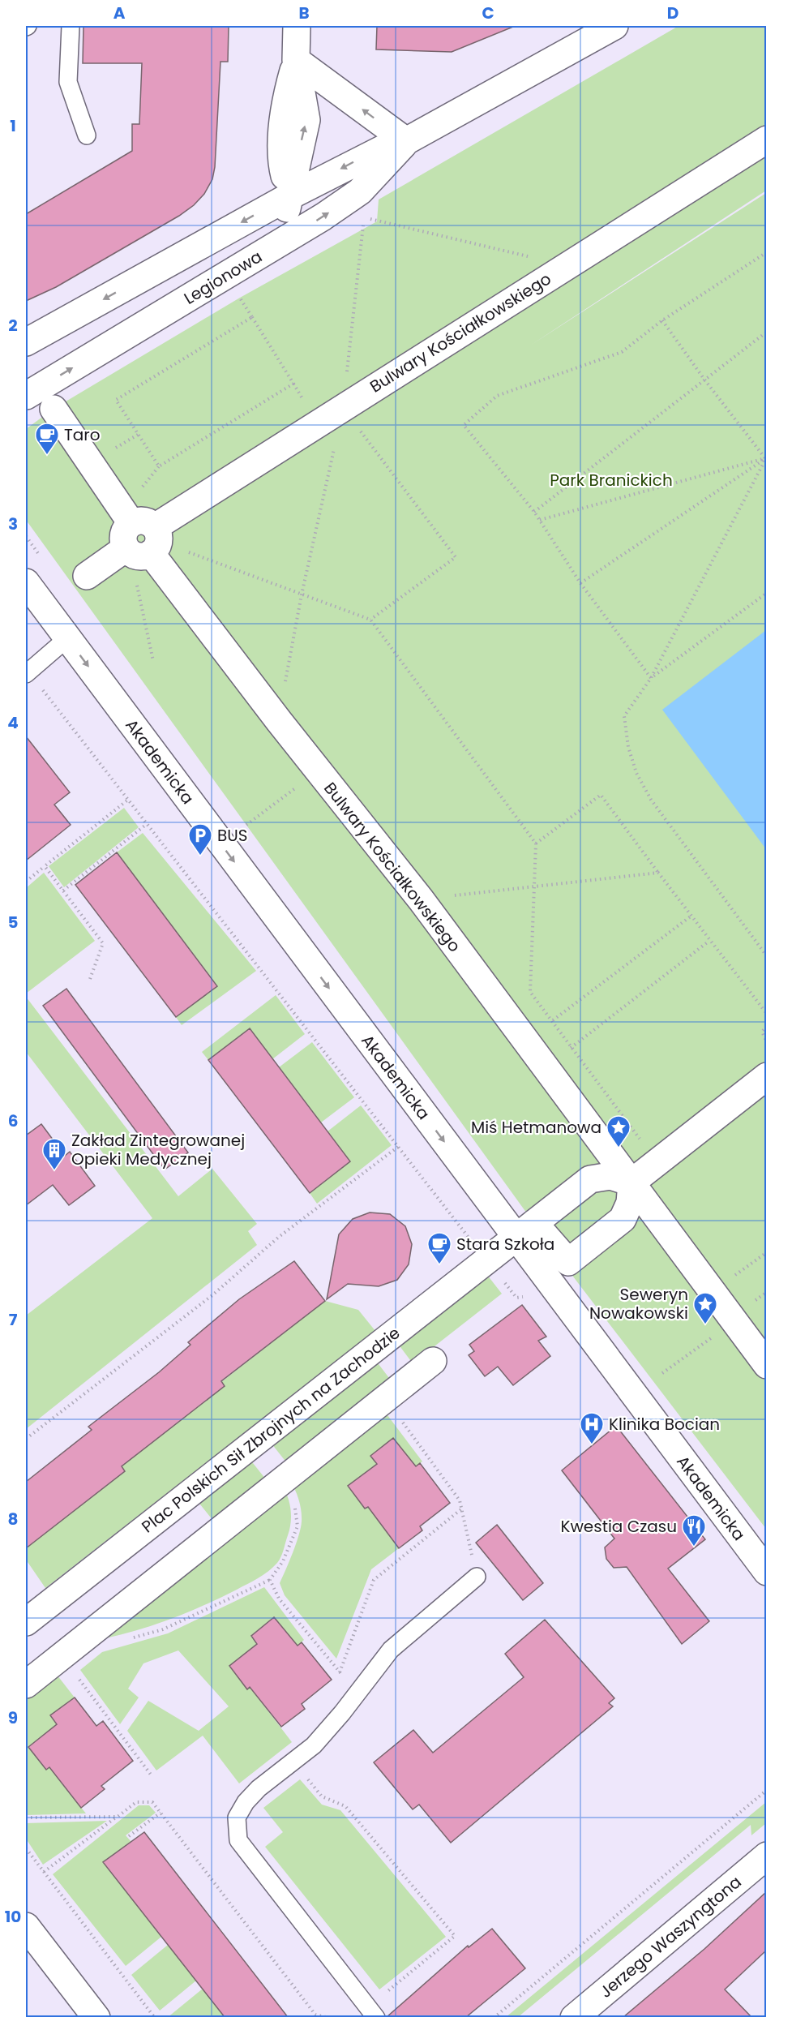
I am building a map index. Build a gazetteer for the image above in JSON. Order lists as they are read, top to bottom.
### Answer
{
  "streets": {
    "street": [
      "Legionowa",
      "Bulwary Kościałkowskiego",
      "Akademicka",
      "Plac Polskich Sił Zbrojnych na Zachodzie",
      "Jerzego Waszyngtona"
    ]
  },
  "crossings": [
    ["Akademicka", "Plac Polskich Sił Zbrojnych na Zachodzie"]
  ],
  "one_way": ["Akademicka"],
  "parks": ["Park Branickich"],
  "places": {
    "cafe": ["Taro", "Stara Szkoła"],
    "parking": ["BUS"],
    "place": ["Miś Hetmanowa", "Seweryn Nowakowski"],
    "building": ["Zakład Zintegrowanej Opieki Medycznej"],
    "hospital": ["Klinika Bocian"],
    "restaurant": ["Kwestia Czasu"]
  },
  "grid": {
    "columns": [
      "A",
      "B",
      "C",
      "D"
    ],
    "rows": [
      "1",
      "2",
      "3",
      "4",
      "5",
      "6",
      "7",
      "8",
      "9",
      "10"
    ]
  }
}
